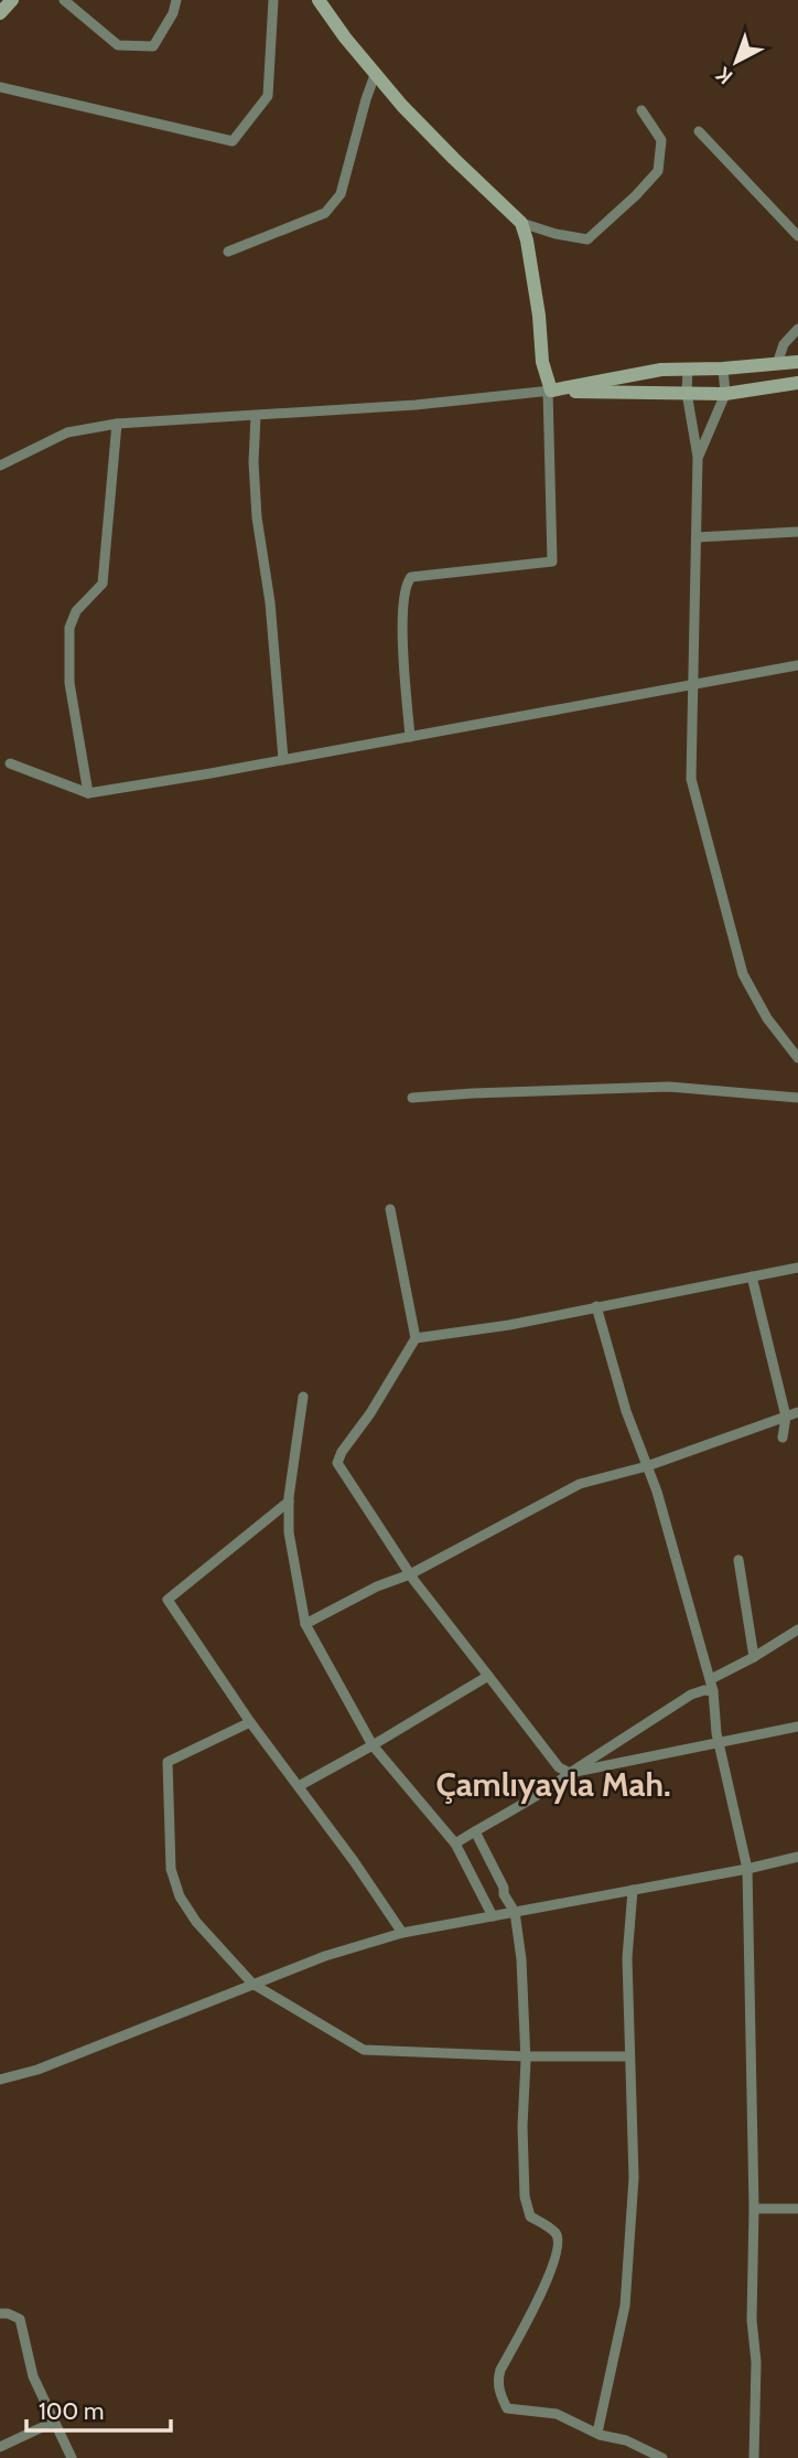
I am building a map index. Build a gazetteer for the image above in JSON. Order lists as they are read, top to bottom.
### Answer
{
  "districts": ["Çamlıyayla Mah."],
  "scale_bar": "100 m",
  "north": "bottom left"
}
